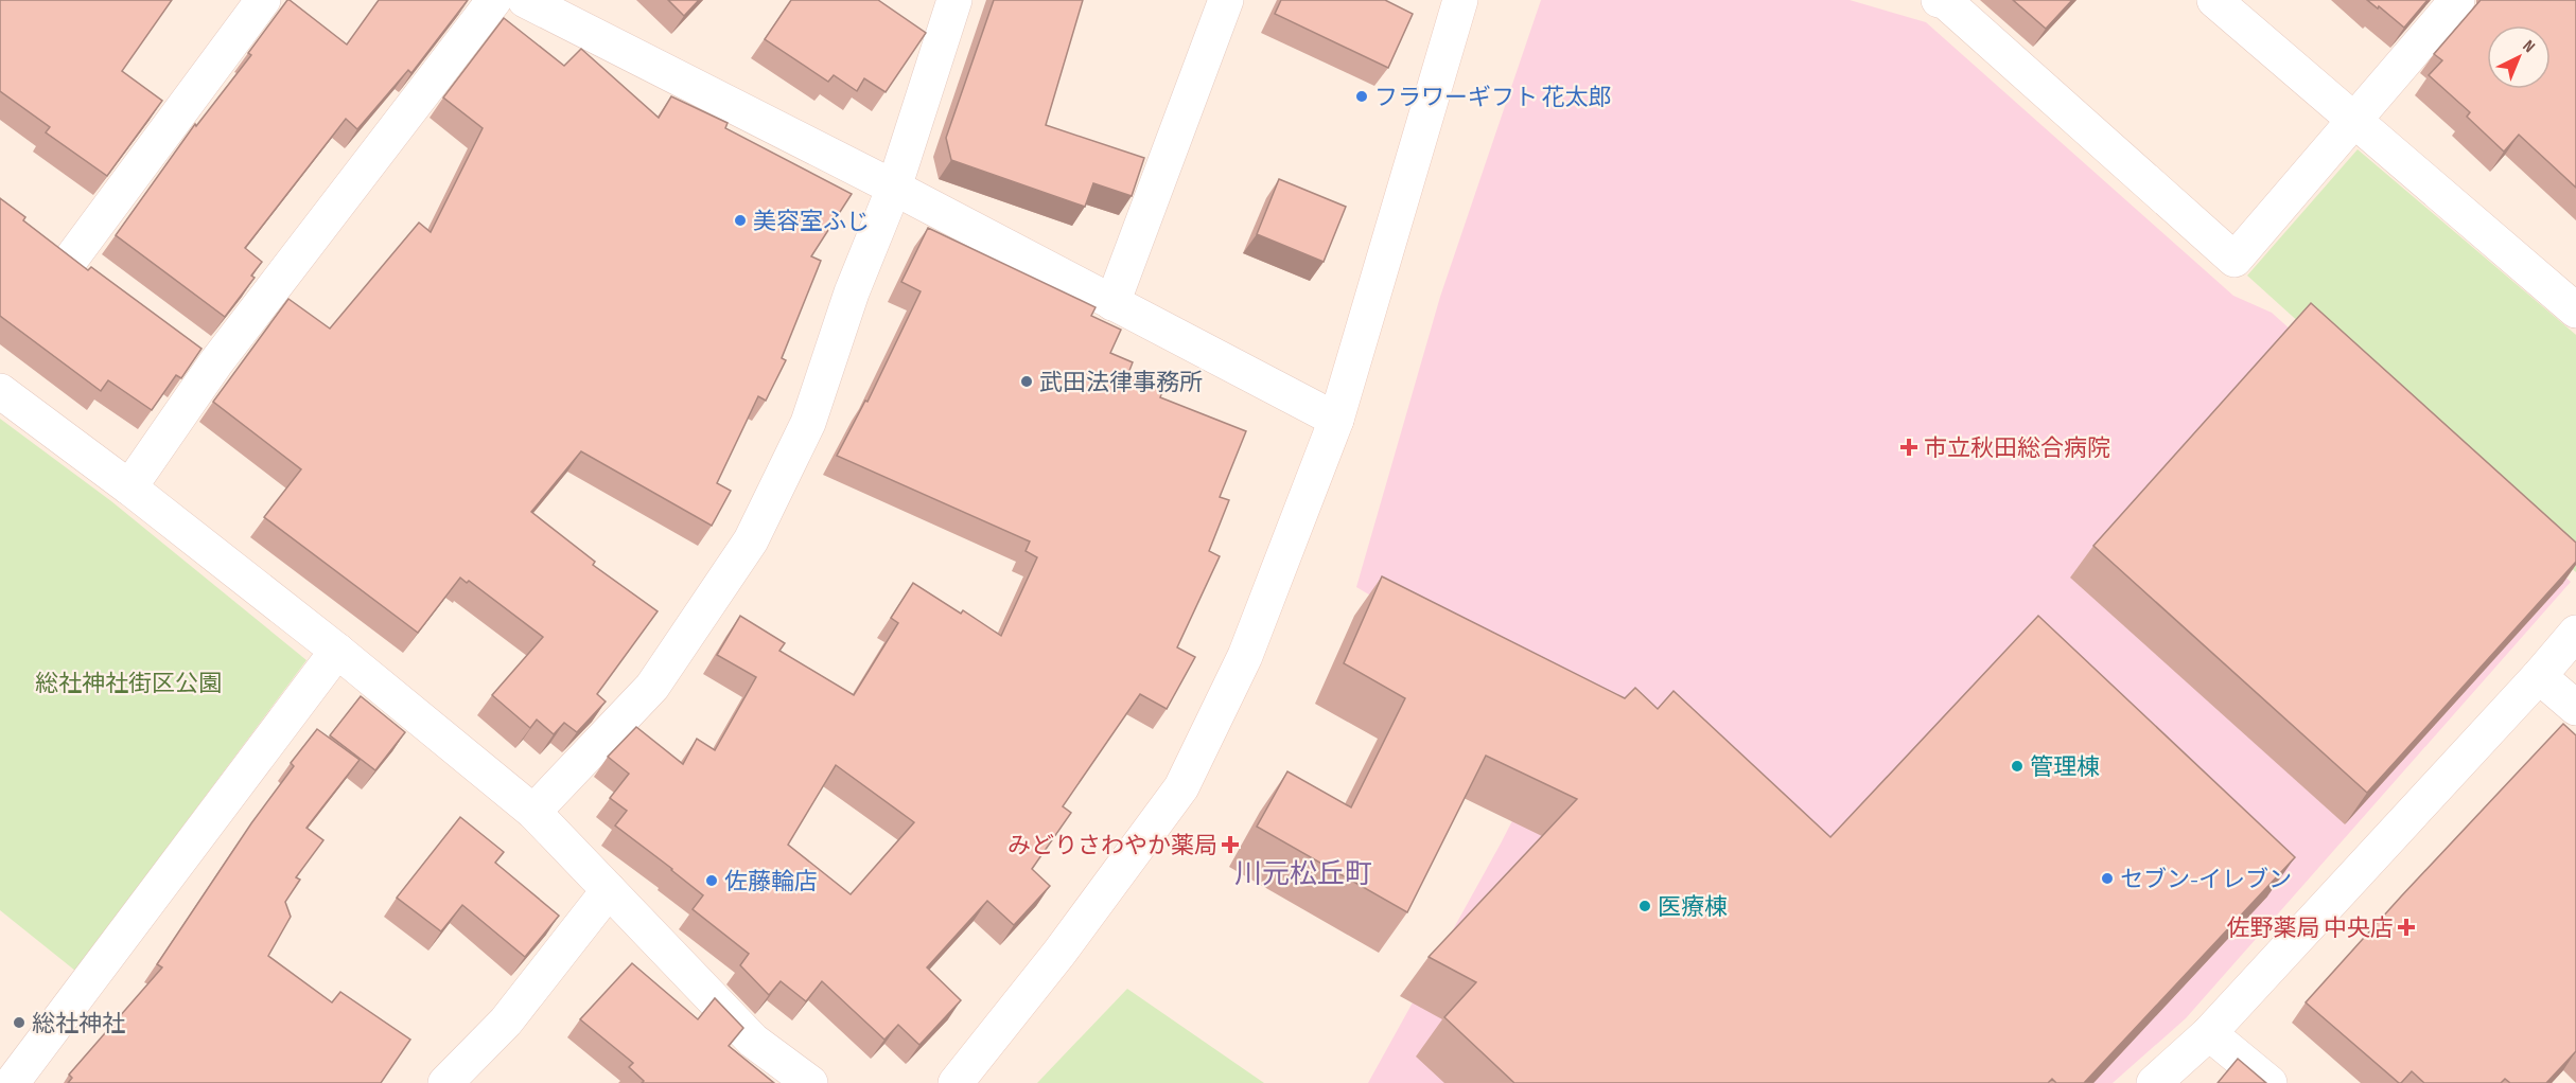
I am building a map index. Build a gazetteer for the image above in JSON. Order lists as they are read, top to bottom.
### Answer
{
  "districts": ["川元松丘町"],
  "parks": ["総社神社街区公園"],
  "places": {
    "other": [
      "フラワーギフト 花太郎",
      "美容室ふじ",
      "武田法律事務所",
      "管理棟",
      "セブン-イレブン",
      "佐藤輪店",
      "医療棟",
      "総社神社"
    ],
    "health": ["市立秋田総合病院", "みどりさわやか薬局", "佐野薬局 中央店"]
  },
  "north": "top right"
}
